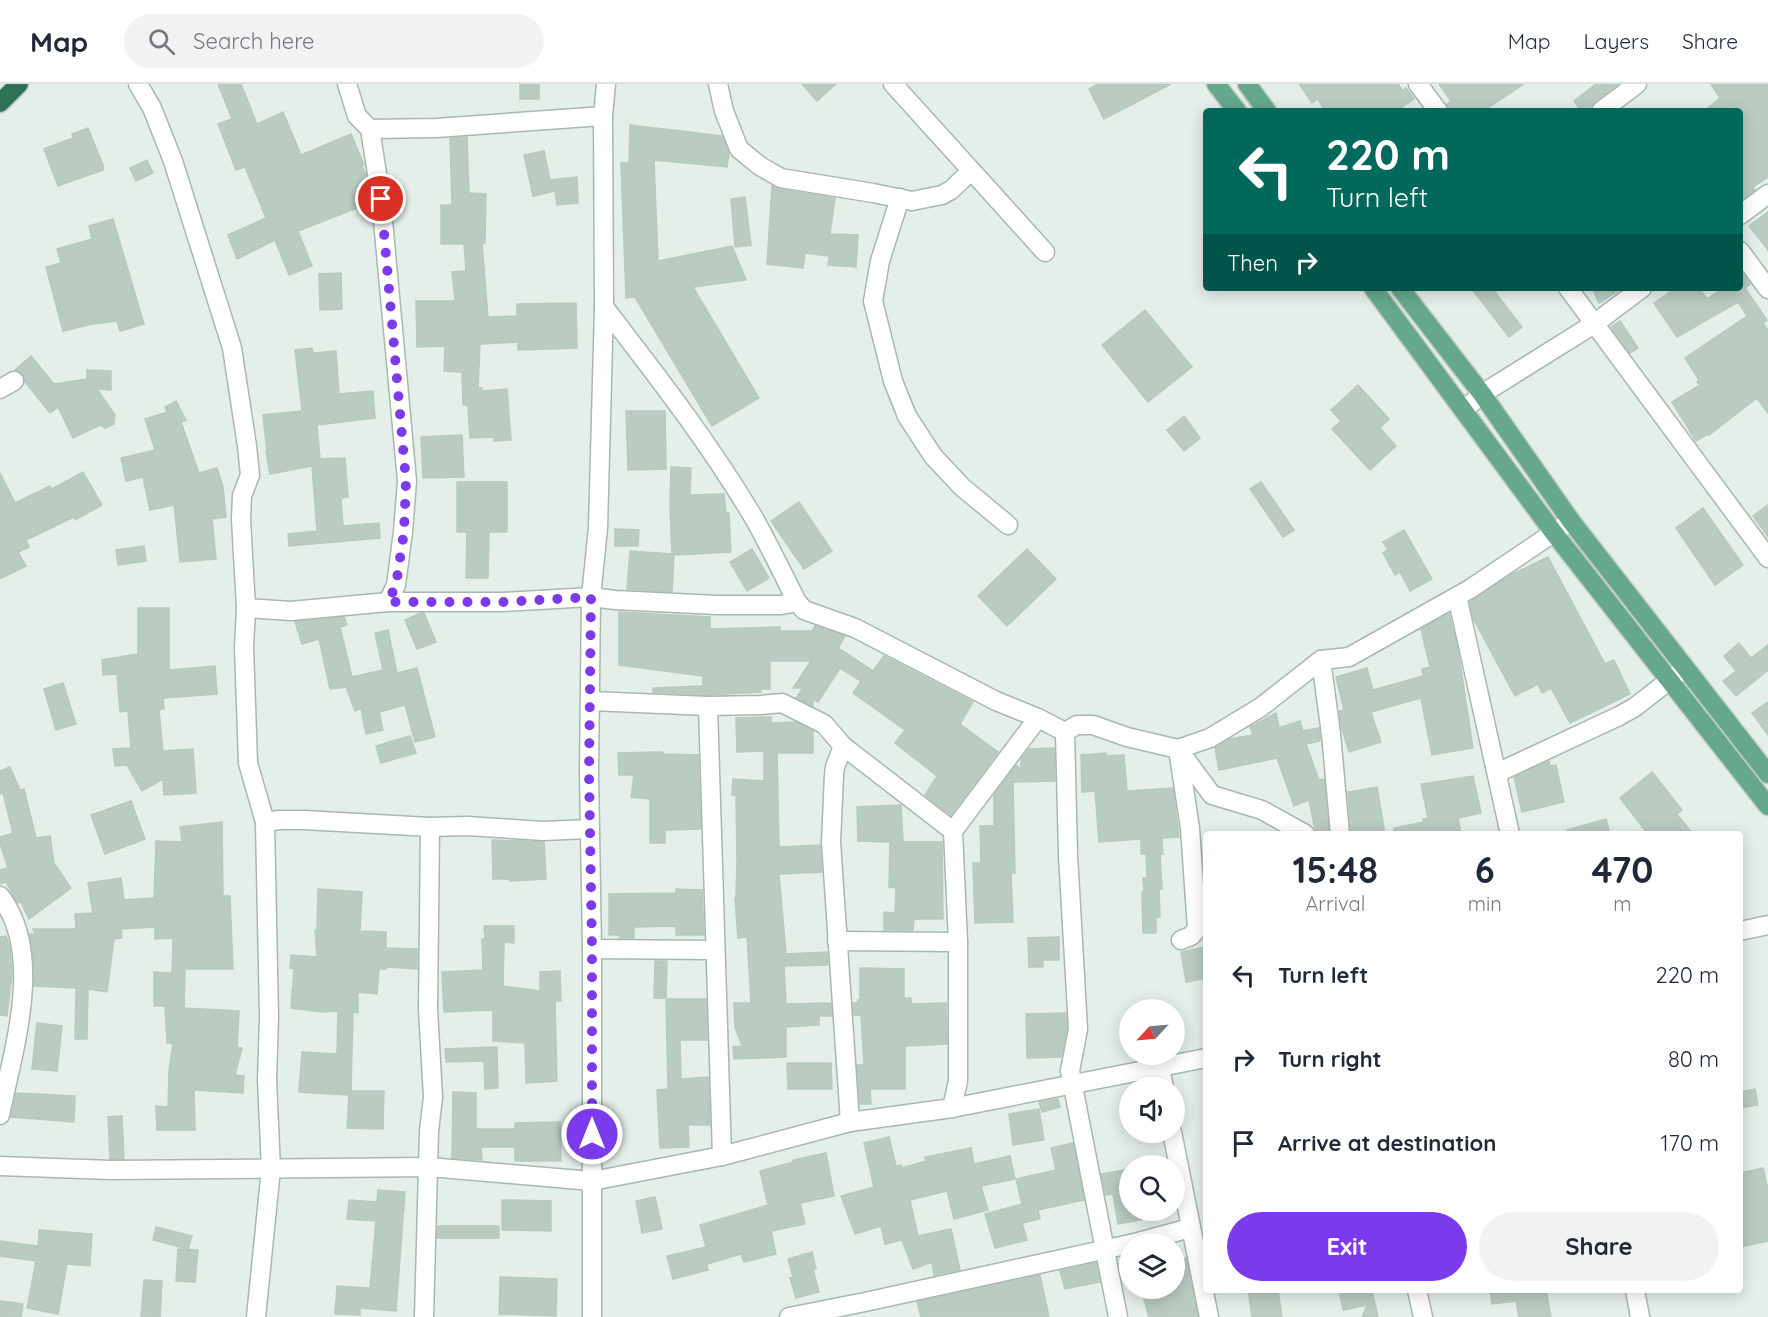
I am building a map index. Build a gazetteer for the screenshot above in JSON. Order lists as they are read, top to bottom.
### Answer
{
  "north": "bottom left",
  "page": {
    "header": "Map",
    "search": "Search here",
    "nav": ["Map", "Layers", "Share"],
    "turn": ["220 m", "Turn left"],
    "then": "Then",
    "eta": [
      "15:48",
      "Arrival",
      "6",
      "min",
      "470",
      "m"
    ],
    "list": [
      {
        "name": "Turn left",
        "value": "220 m"
      },
      {
        "name": "Turn right",
        "value": "80 m"
      },
      {
        "name": "Arrive at destination",
        "value": "170 m"
      }
    ],
    "buttons": ["Exit", "Share"]
  }
}
